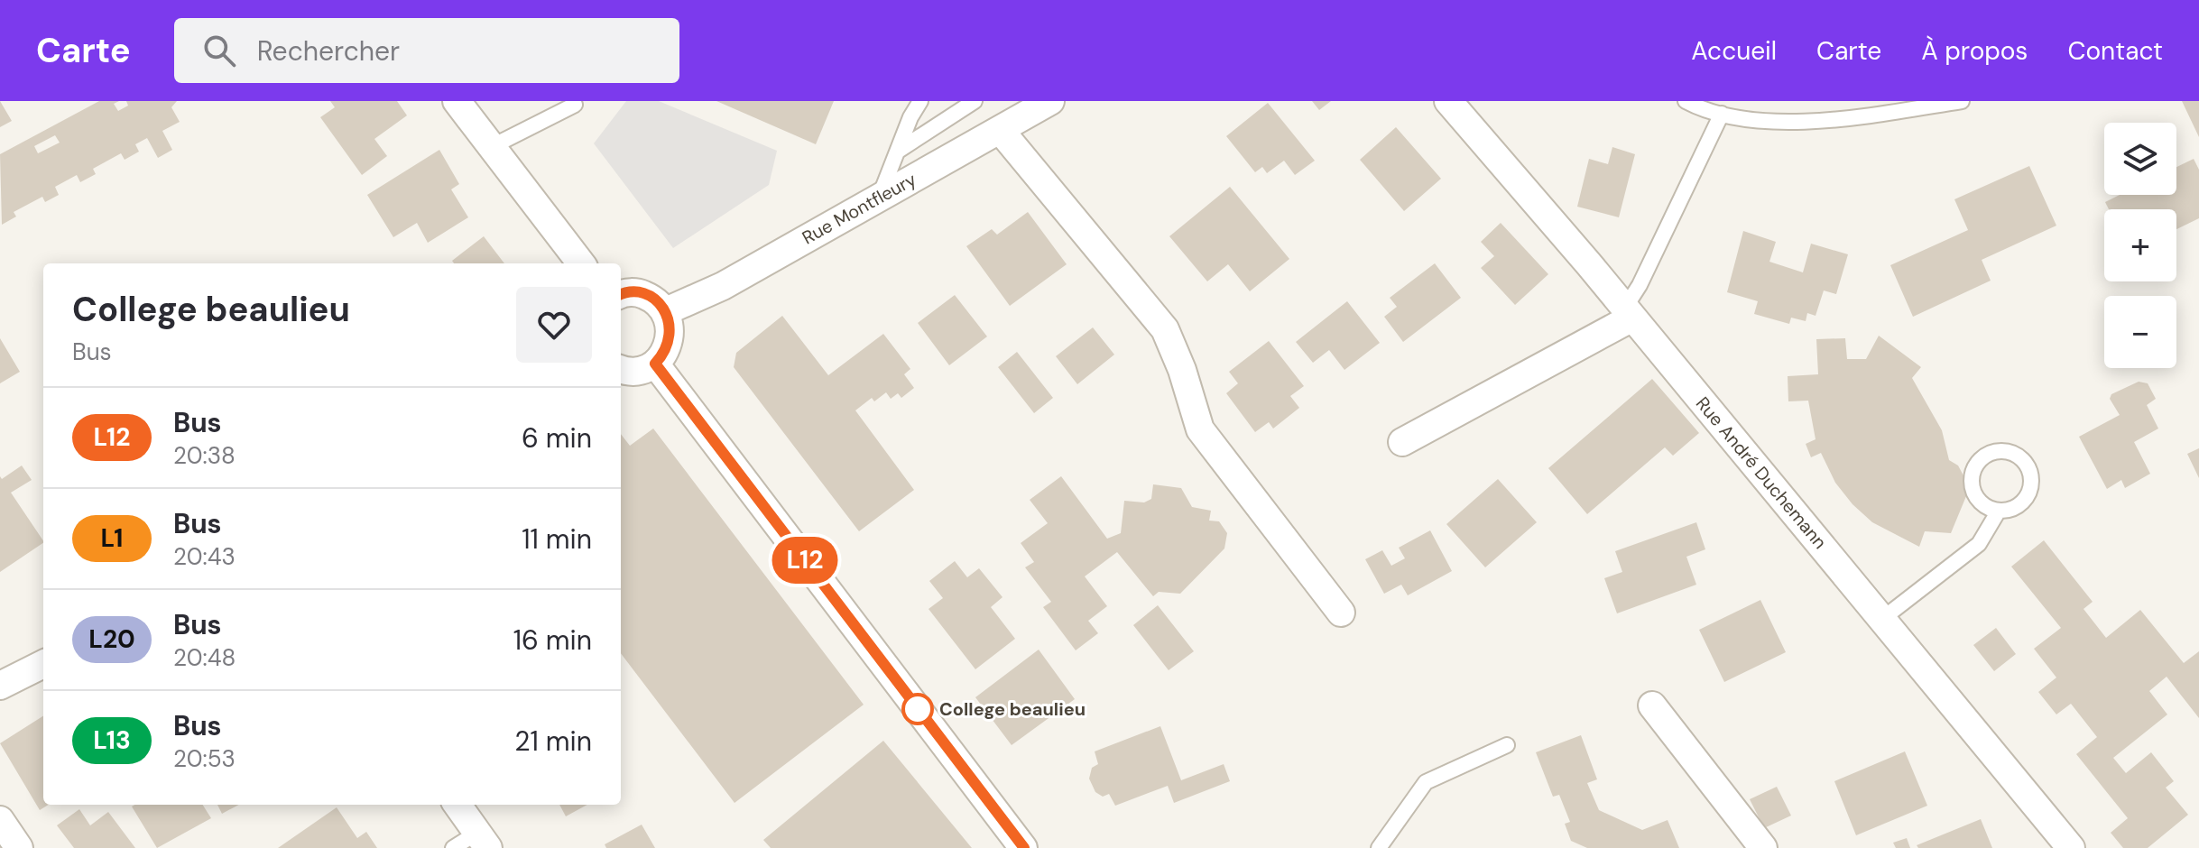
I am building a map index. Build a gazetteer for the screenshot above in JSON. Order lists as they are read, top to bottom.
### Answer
{
  "streets": {
    "street": ["Rue Montfleury", "Rue André Duchemann"]
  },
  "places": ["College beaulieu"],
  "lines": ["bus line L12"],
  "page": {
    "header": "Carte",
    "search": "Rechercher",
    "nav": [
      "Accueil",
      "Carte",
      "À propos",
      "Contact"
    ],
    "on_map": "L12",
    "map_buttons": ["+", "−"],
    "heading": ["College beaulieu", "Bus"],
    "list": [
      {
        "mark": "L12",
        "name": "Bus",
        "note": "20:38",
        "value": "6 min"
      },
      {
        "mark": "L1",
        "name": "Bus",
        "note": "20:43",
        "value": "11 min"
      },
      {
        "mark": "L20",
        "name": "Bus",
        "note": "20:48",
        "value": "16 min"
      },
      {
        "mark": "L13",
        "name": "Bus",
        "note": "20:53",
        "value": "21 min"
      }
    ]
  }
}
